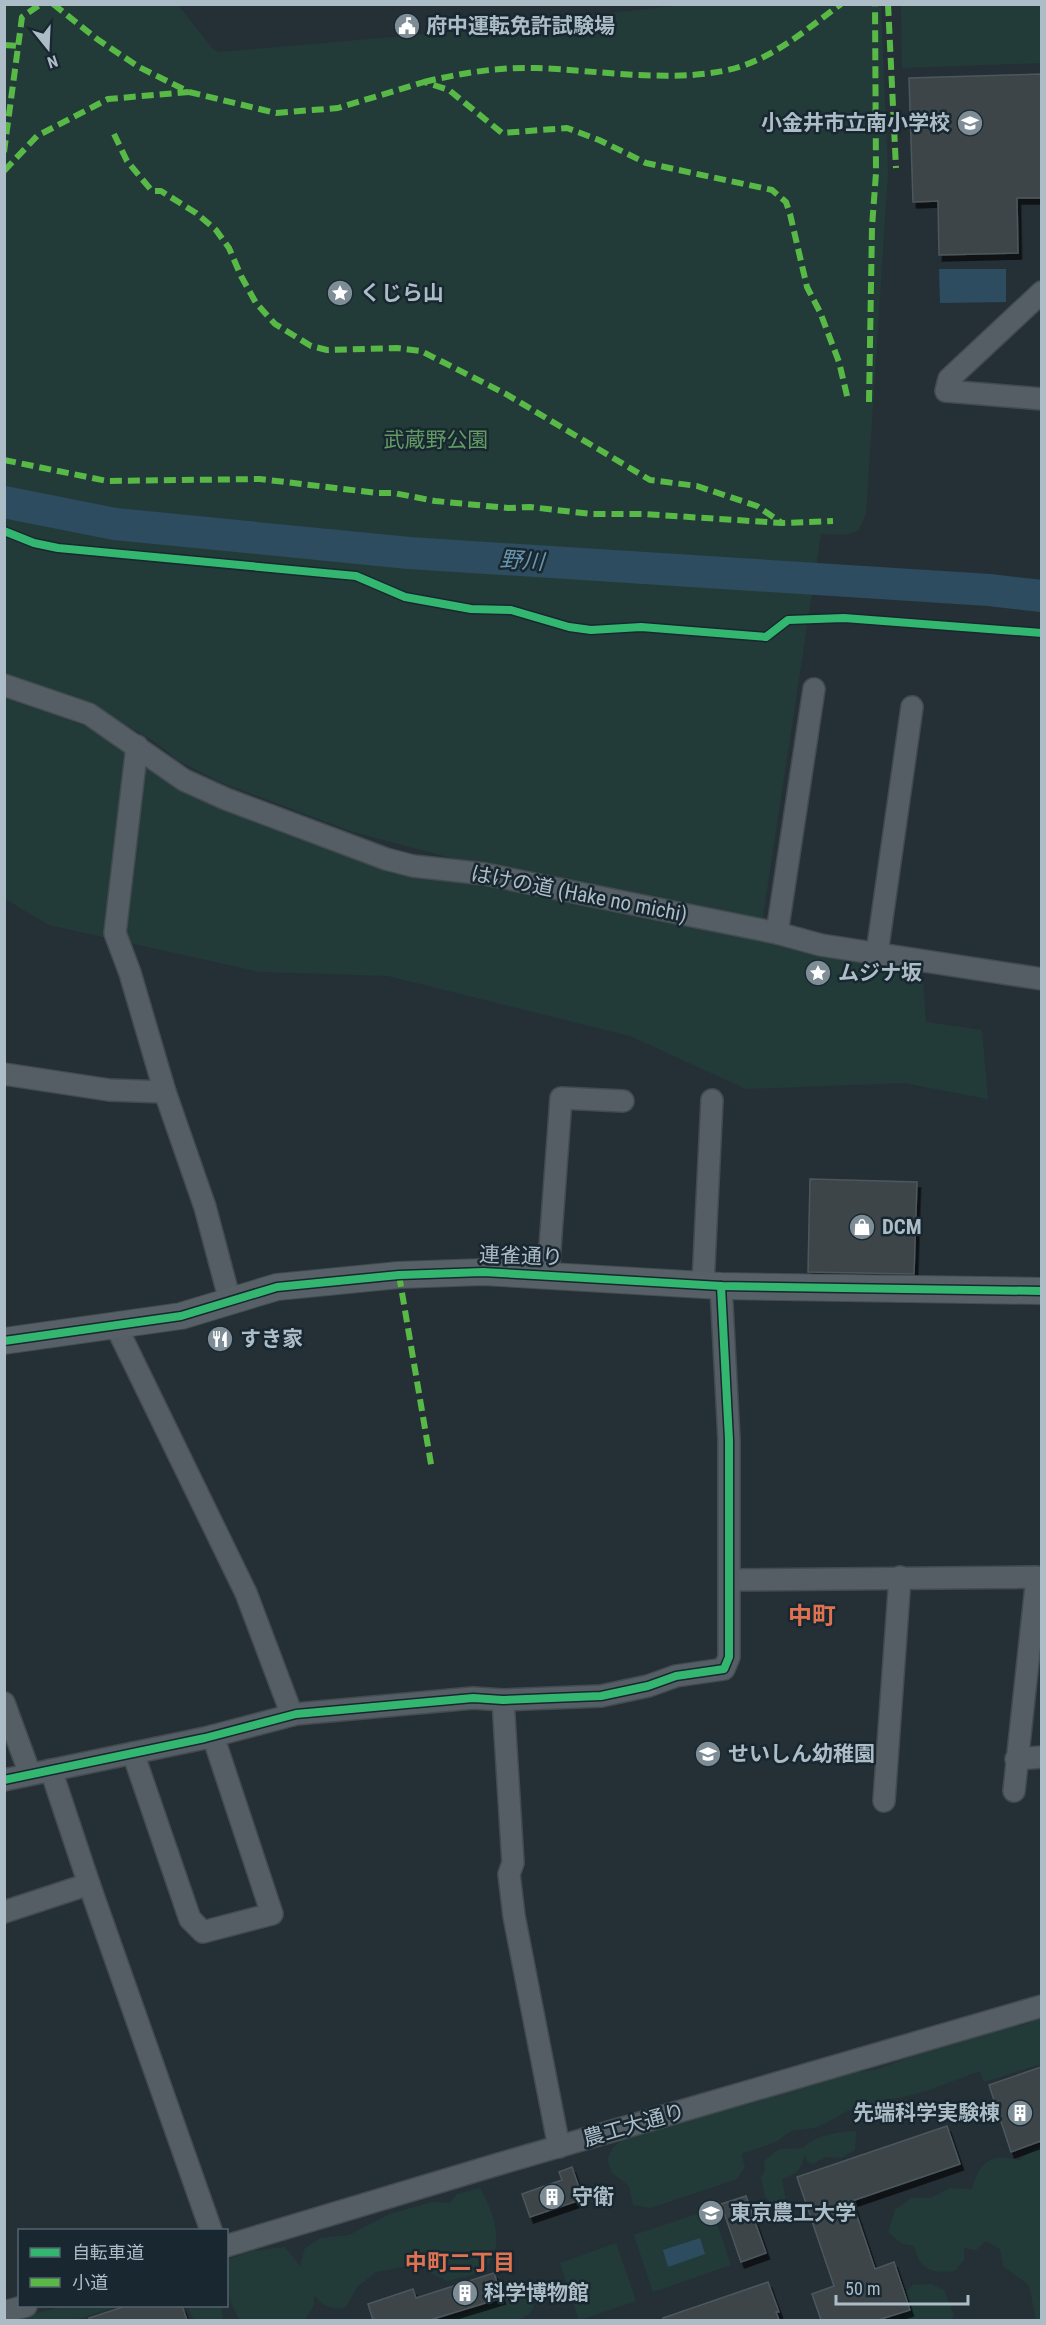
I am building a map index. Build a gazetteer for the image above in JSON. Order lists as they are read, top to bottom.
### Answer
{
  "streets": {
    "main road": ["連雀通り"],
    "street": ["はけの道 (Hake no michi)", "農工大通り"]
  },
  "districts": ["中町", "中町二丁目"],
  "water": ["野川"],
  "parks": ["武蔵野公園"],
  "places": {
    "public building": ["府中運転免許試験場"],
    "school or university": ["小金井市立南小学校", "せいしん幼稚園", "東京農工大学"],
    "place": ["くじら山", "ムジナ坂"],
    "shop": ["DCM"],
    "restaurant": ["すき家"],
    "building": ["先端科学実験棟", "守衛", "科学博物館"]
  },
  "legend": ["自転車道", "小道"],
  "scale_bar": "50 m",
  "north": "bottom"
}
